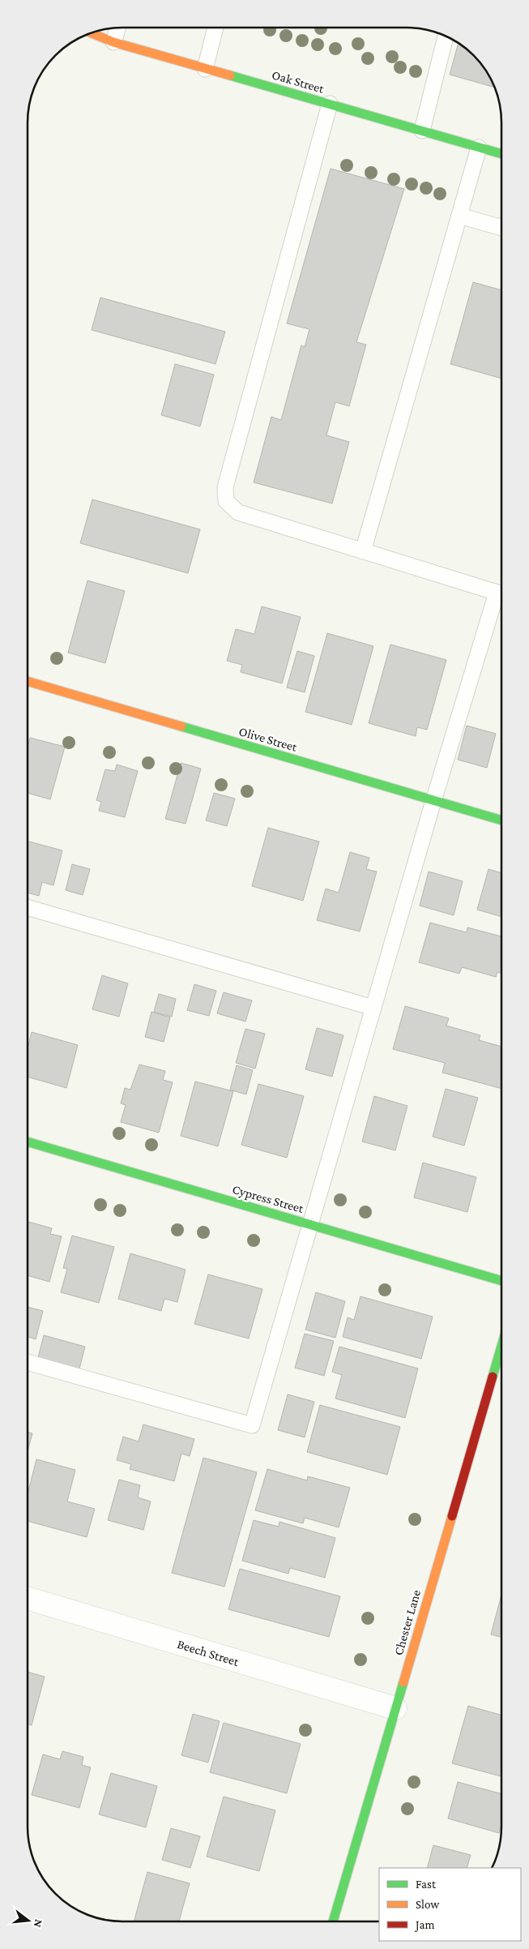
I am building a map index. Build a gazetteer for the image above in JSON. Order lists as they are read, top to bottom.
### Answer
{
  "streets": {
    "street": [
      "Oak Street",
      "Olive Street",
      "Cypress Street",
      "Chester Lane",
      "Beech Street"
    ]
  },
  "crossings": [
    ["Chester Lane", "Beech Street"]
  ],
  "legend": ["Fast", "Slow", "Jam"],
  "north": "right"
}
